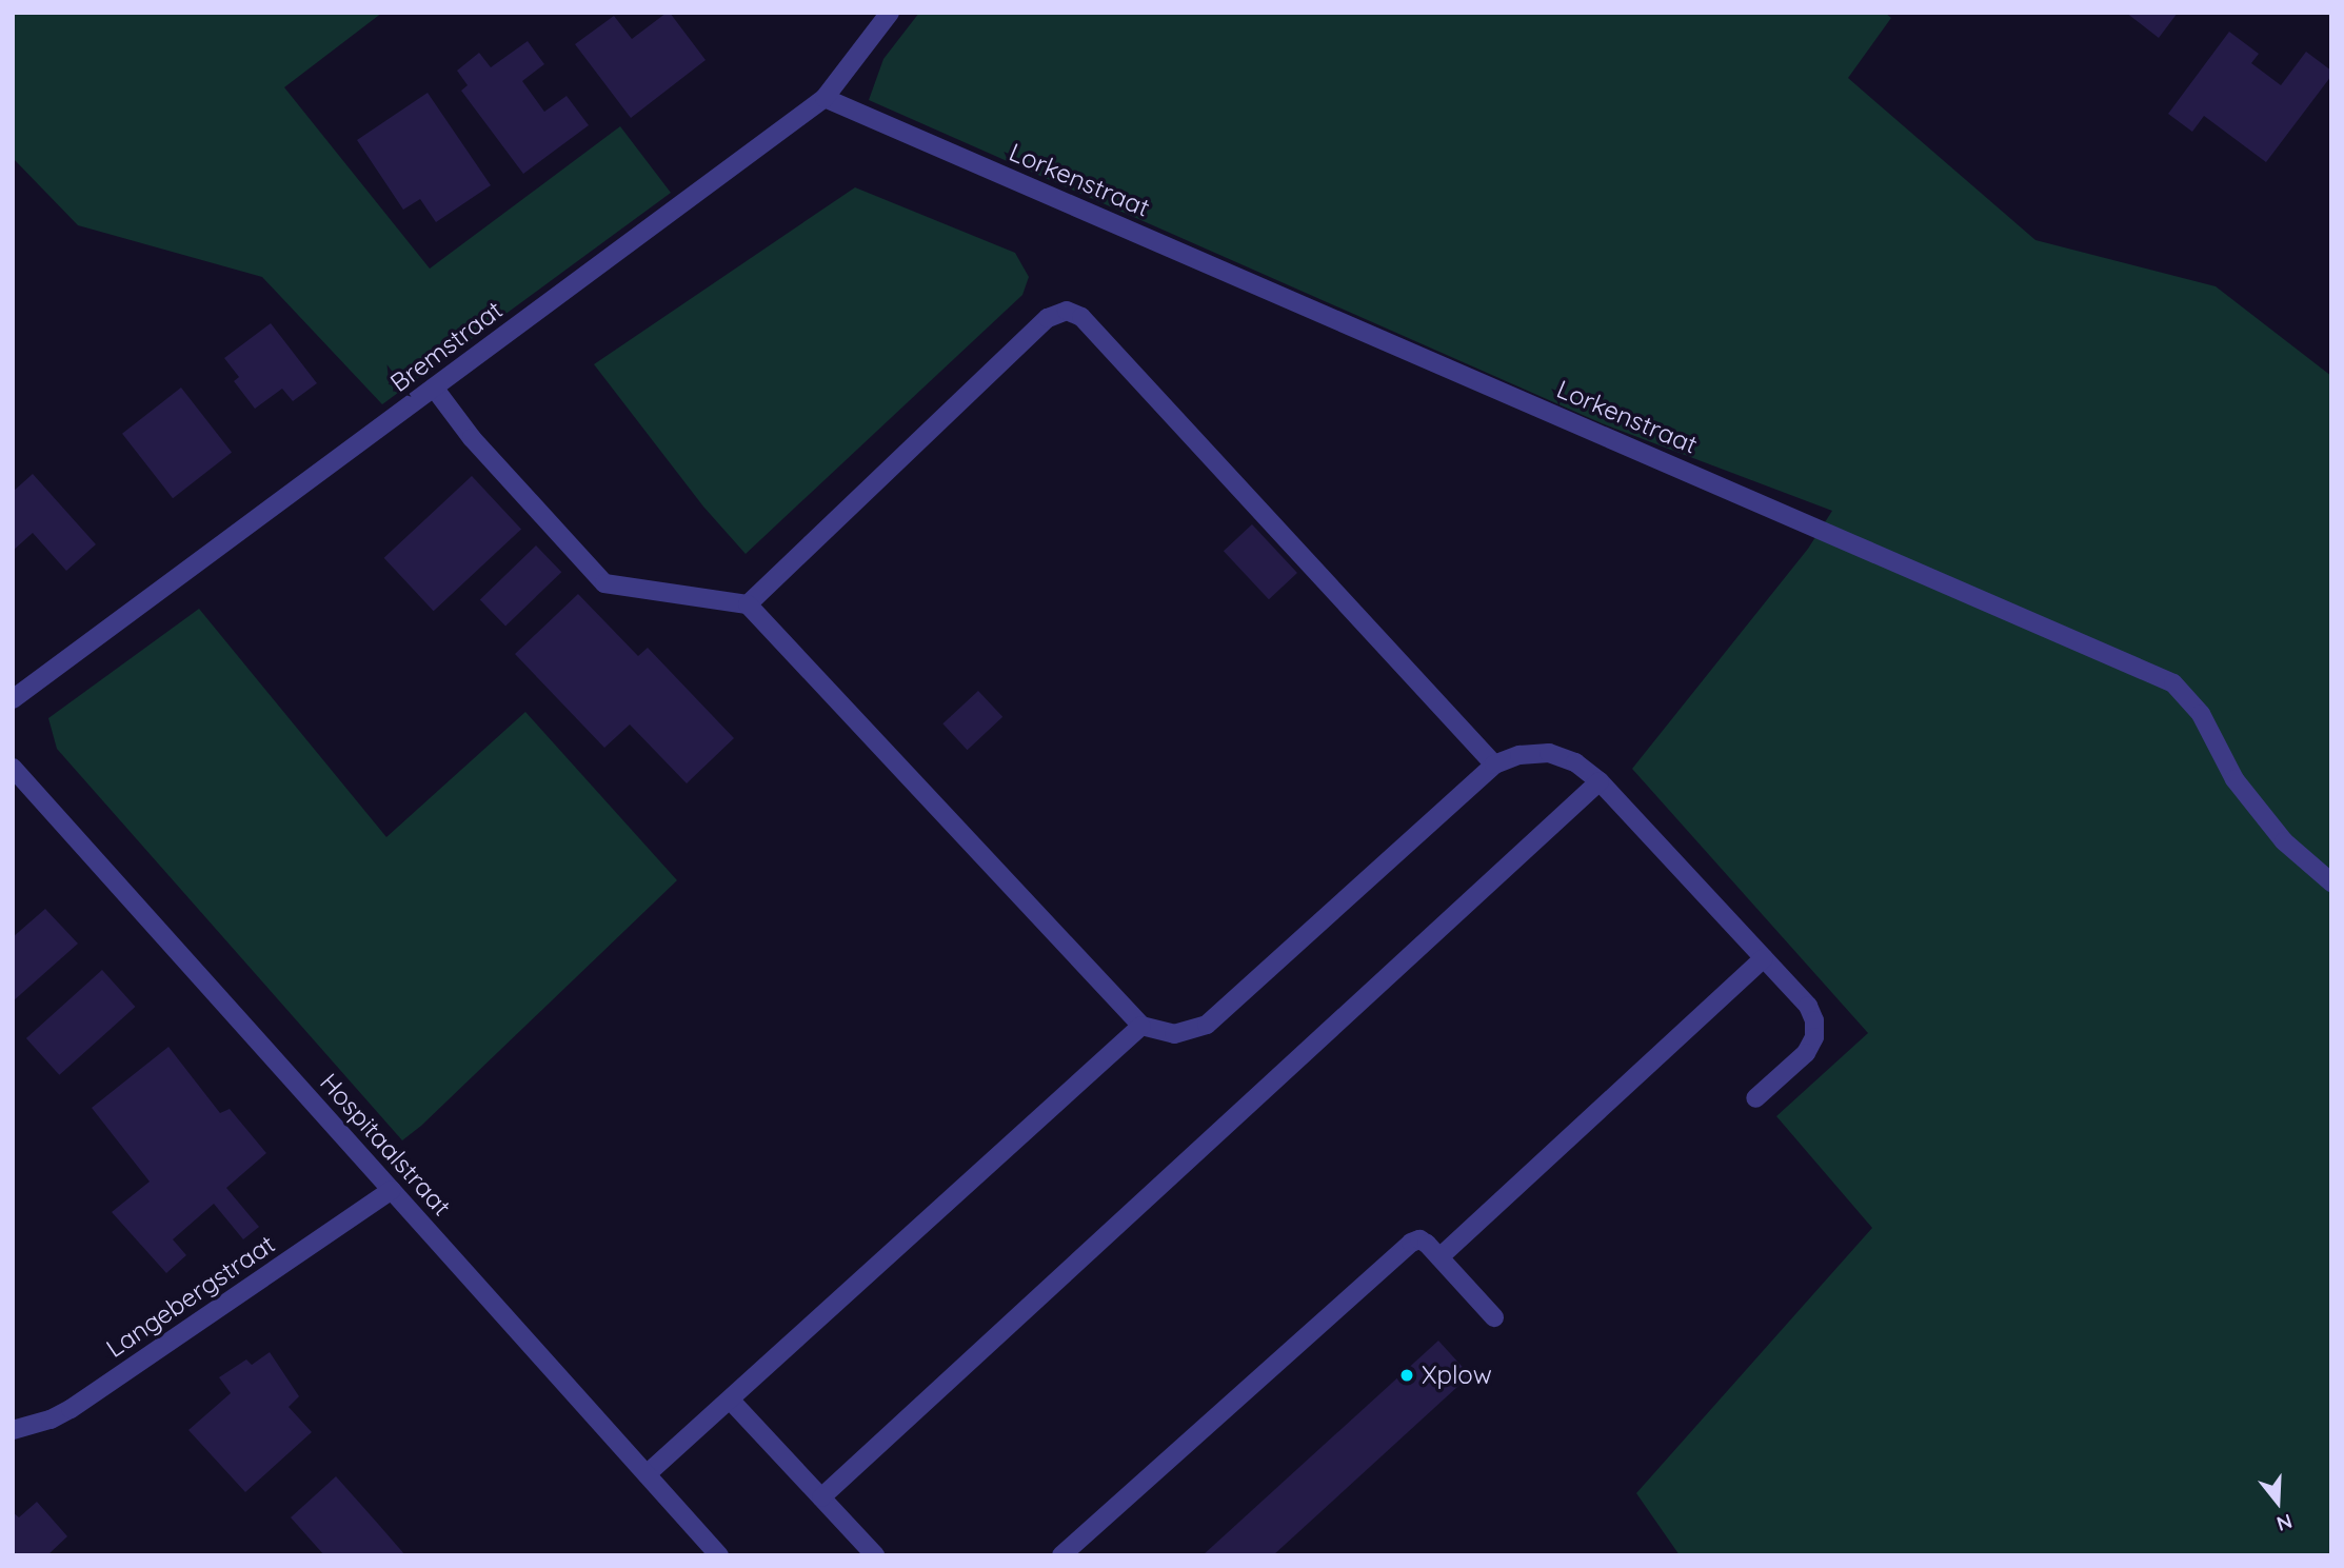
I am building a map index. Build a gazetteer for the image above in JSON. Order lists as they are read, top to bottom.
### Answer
{
  "streets": {
    "street": [
      "Lorkenstraat",
      "Bremstraat",
      "Hospitaalstraat",
      "Langebergstraat"
    ]
  },
  "crossings": [
    ["Lorkenstraat", "Bremstraat"],
    ["Hospitaalstraat", "Langebergstraat"]
  ],
  "places": ["Xplow"],
  "north": "bottom"
}
